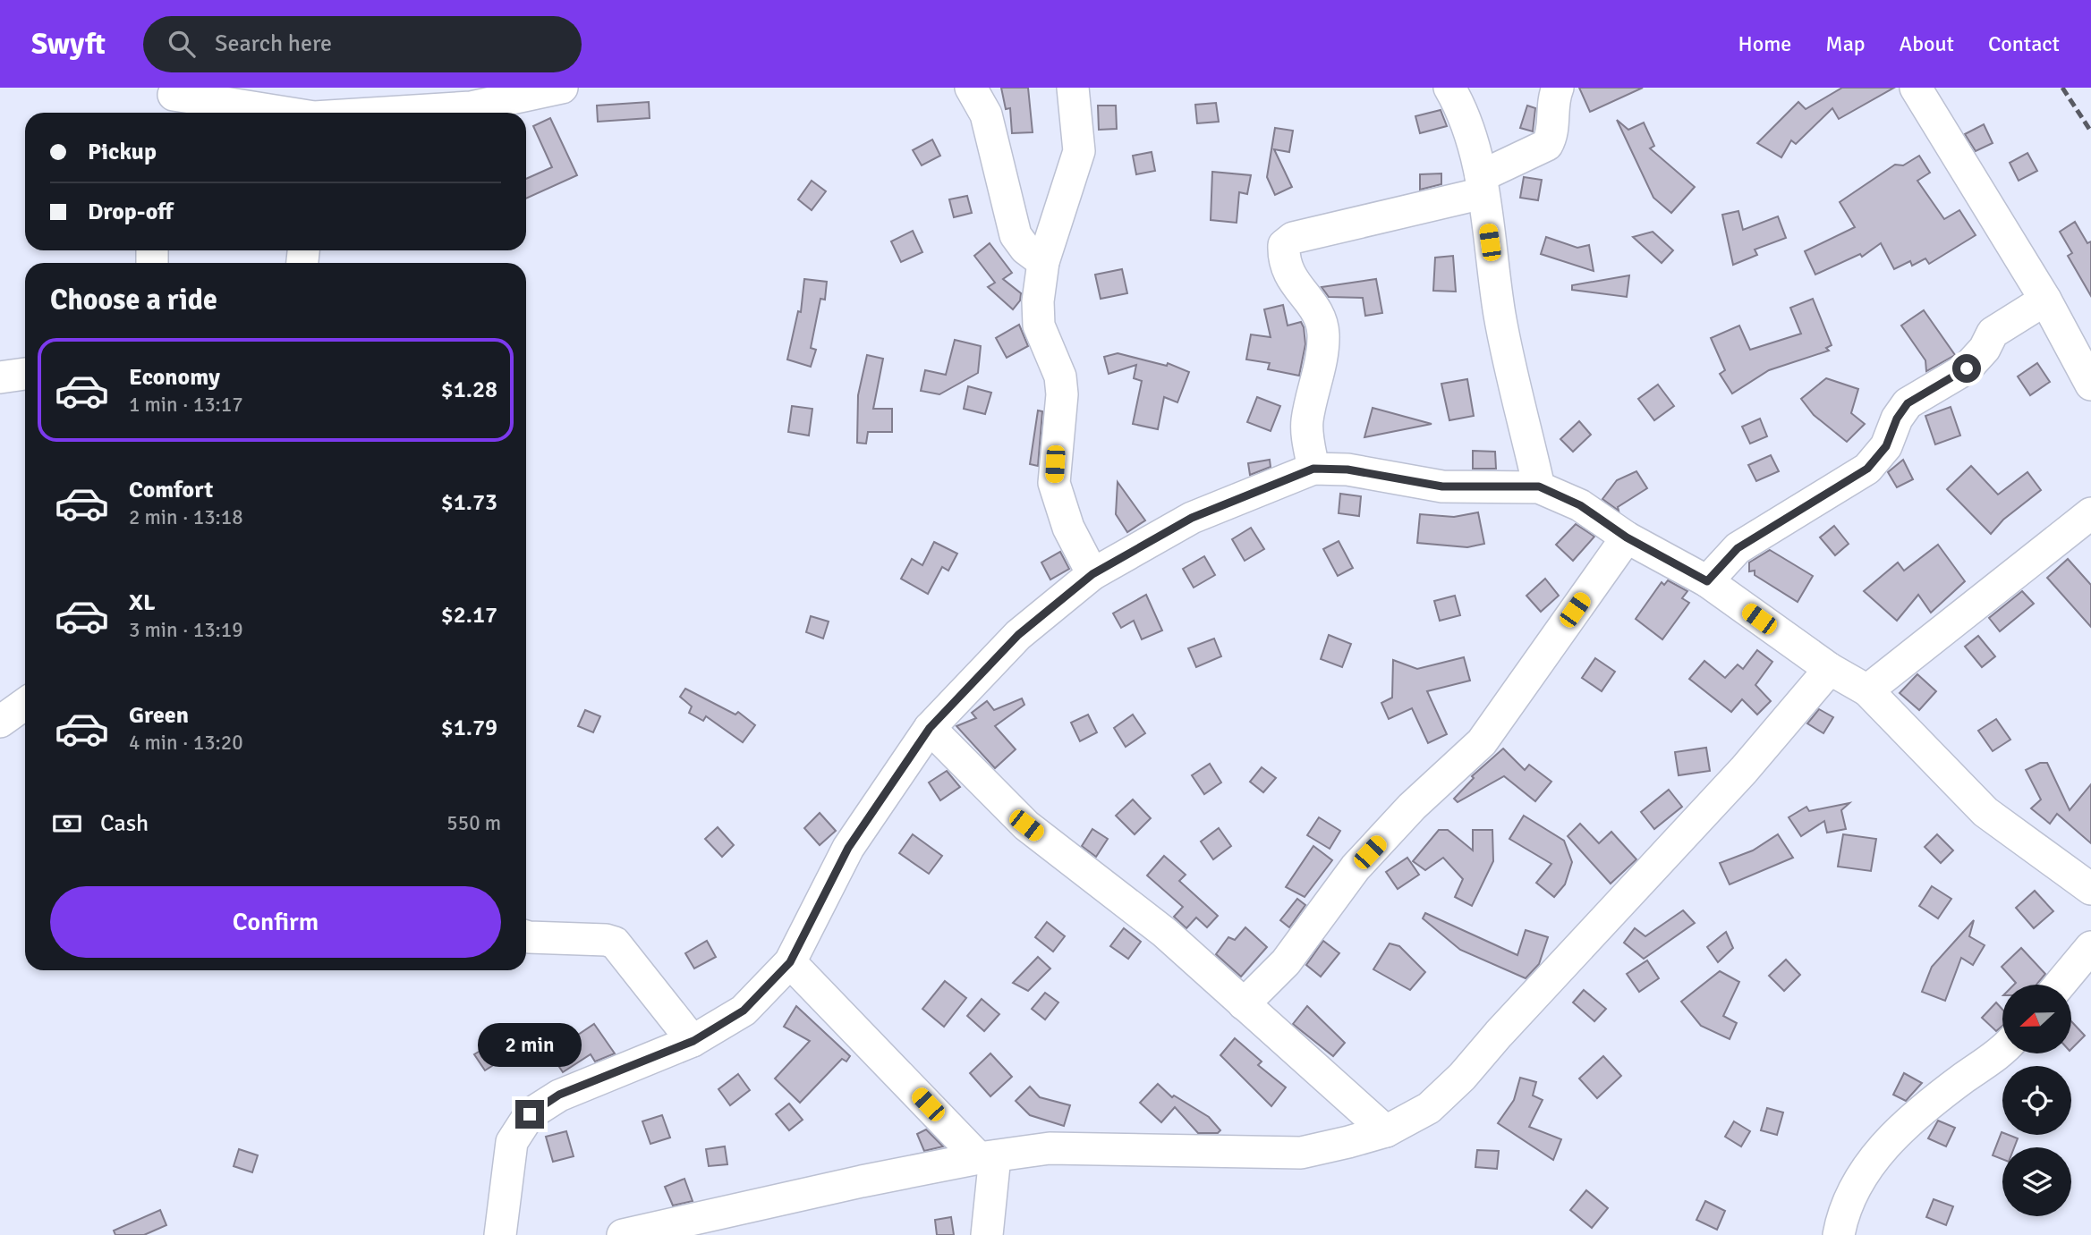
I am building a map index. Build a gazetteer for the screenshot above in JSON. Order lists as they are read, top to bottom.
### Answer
{
  "north": "left",
  "page": {
    "header": "Swyft",
    "search": "Search here",
    "nav": [
      "Home",
      "Map",
      "About",
      "Contact"
    ],
    "banner": ["Pickup", "Drop-off"],
    "heading": "Choose a ride",
    "list": [
      {
        "name": "Economy",
        "note": "1 min · 13:17",
        "value": "$1.28"
      },
      {
        "name": "Comfort",
        "note": "2 min · 13:18",
        "value": "$1.73"
      },
      {
        "name": "XL",
        "note": "3 min · 13:19",
        "value": "$2.17"
      },
      {
        "name": "Green",
        "note": "4 min · 13:20",
        "value": "$1.79"
      }
    ],
    "pay": ["Cash", "550 m"],
    "buttons": "Confirm",
    "bubble": "2 min"
  }
}
